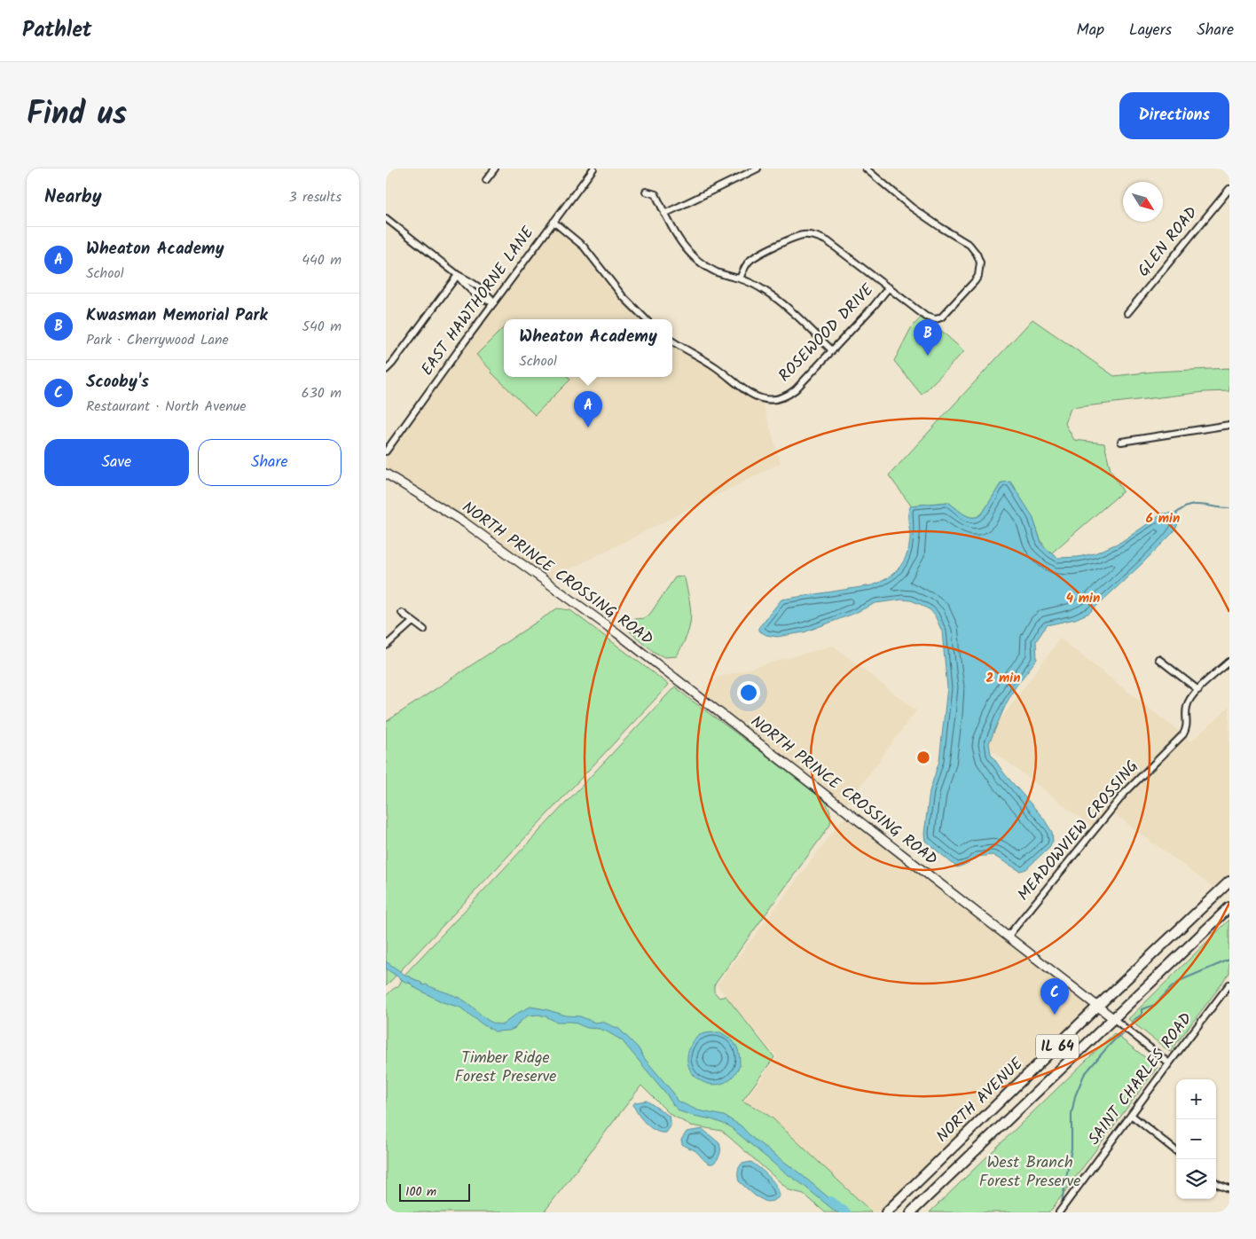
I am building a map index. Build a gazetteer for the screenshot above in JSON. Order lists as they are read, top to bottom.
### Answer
{
  "streets": {
    "main road": ["IL 64", "NORTH AVENUE"],
    "street": [
      "GLEN ROAD",
      "EAST HAWTHORNE LANE",
      "ROSEWOOD DRIVE",
      "NORTH PRINCE CROSSING ROAD",
      "MEADOWVIEW CROSSING",
      "SAINT CHARLES ROAD"
    ]
  },
  "crossings": [
    ["NORTH PRINCE CROSSING ROAD", "MEADOWVIEW CROSSING"],
    ["NORTH PRINCE CROSSING ROAD", "SAINT CHARLES ROAD"],
    ["NORTH PRINCE CROSSING ROAD", "NORTH AVENUE"]
  ],
  "parks": ["Timber Ridge Forest Preserve", "West Branch Forest Preserve"],
  "scale_bar": "100 m",
  "north": "bottom right",
  "page": {
    "header": "Pathlet",
    "nav": ["Map", "Layers", "Share"],
    "title": "Find us",
    "buttons": [
      "Directions",
      ["Save", "Share"]
    ],
    "heading": ["Nearby", "3 results"],
    "list": [
      {
        "mark": "A",
        "name": "Wheaton Academy",
        "note": "School",
        "value": "440 m"
      },
      {
        "mark": "B",
        "name": "Kwasman Memorial Park",
        "note": "Park · Cherrywood Lane",
        "value": "540 m"
      },
      {
        "mark": "C",
        "name": "Scooby's",
        "note": "Restaurant · North Avenue",
        "value": "630 m"
      }
    ],
    "popup": ["Wheaton Academy", "School"],
    "pins": ["B", "A", "C"],
    "map_buttons": ["+", "−"],
    "scale": "100 m"
  },
  "rings": ["6 min", "4 min", "2 min"]
}
